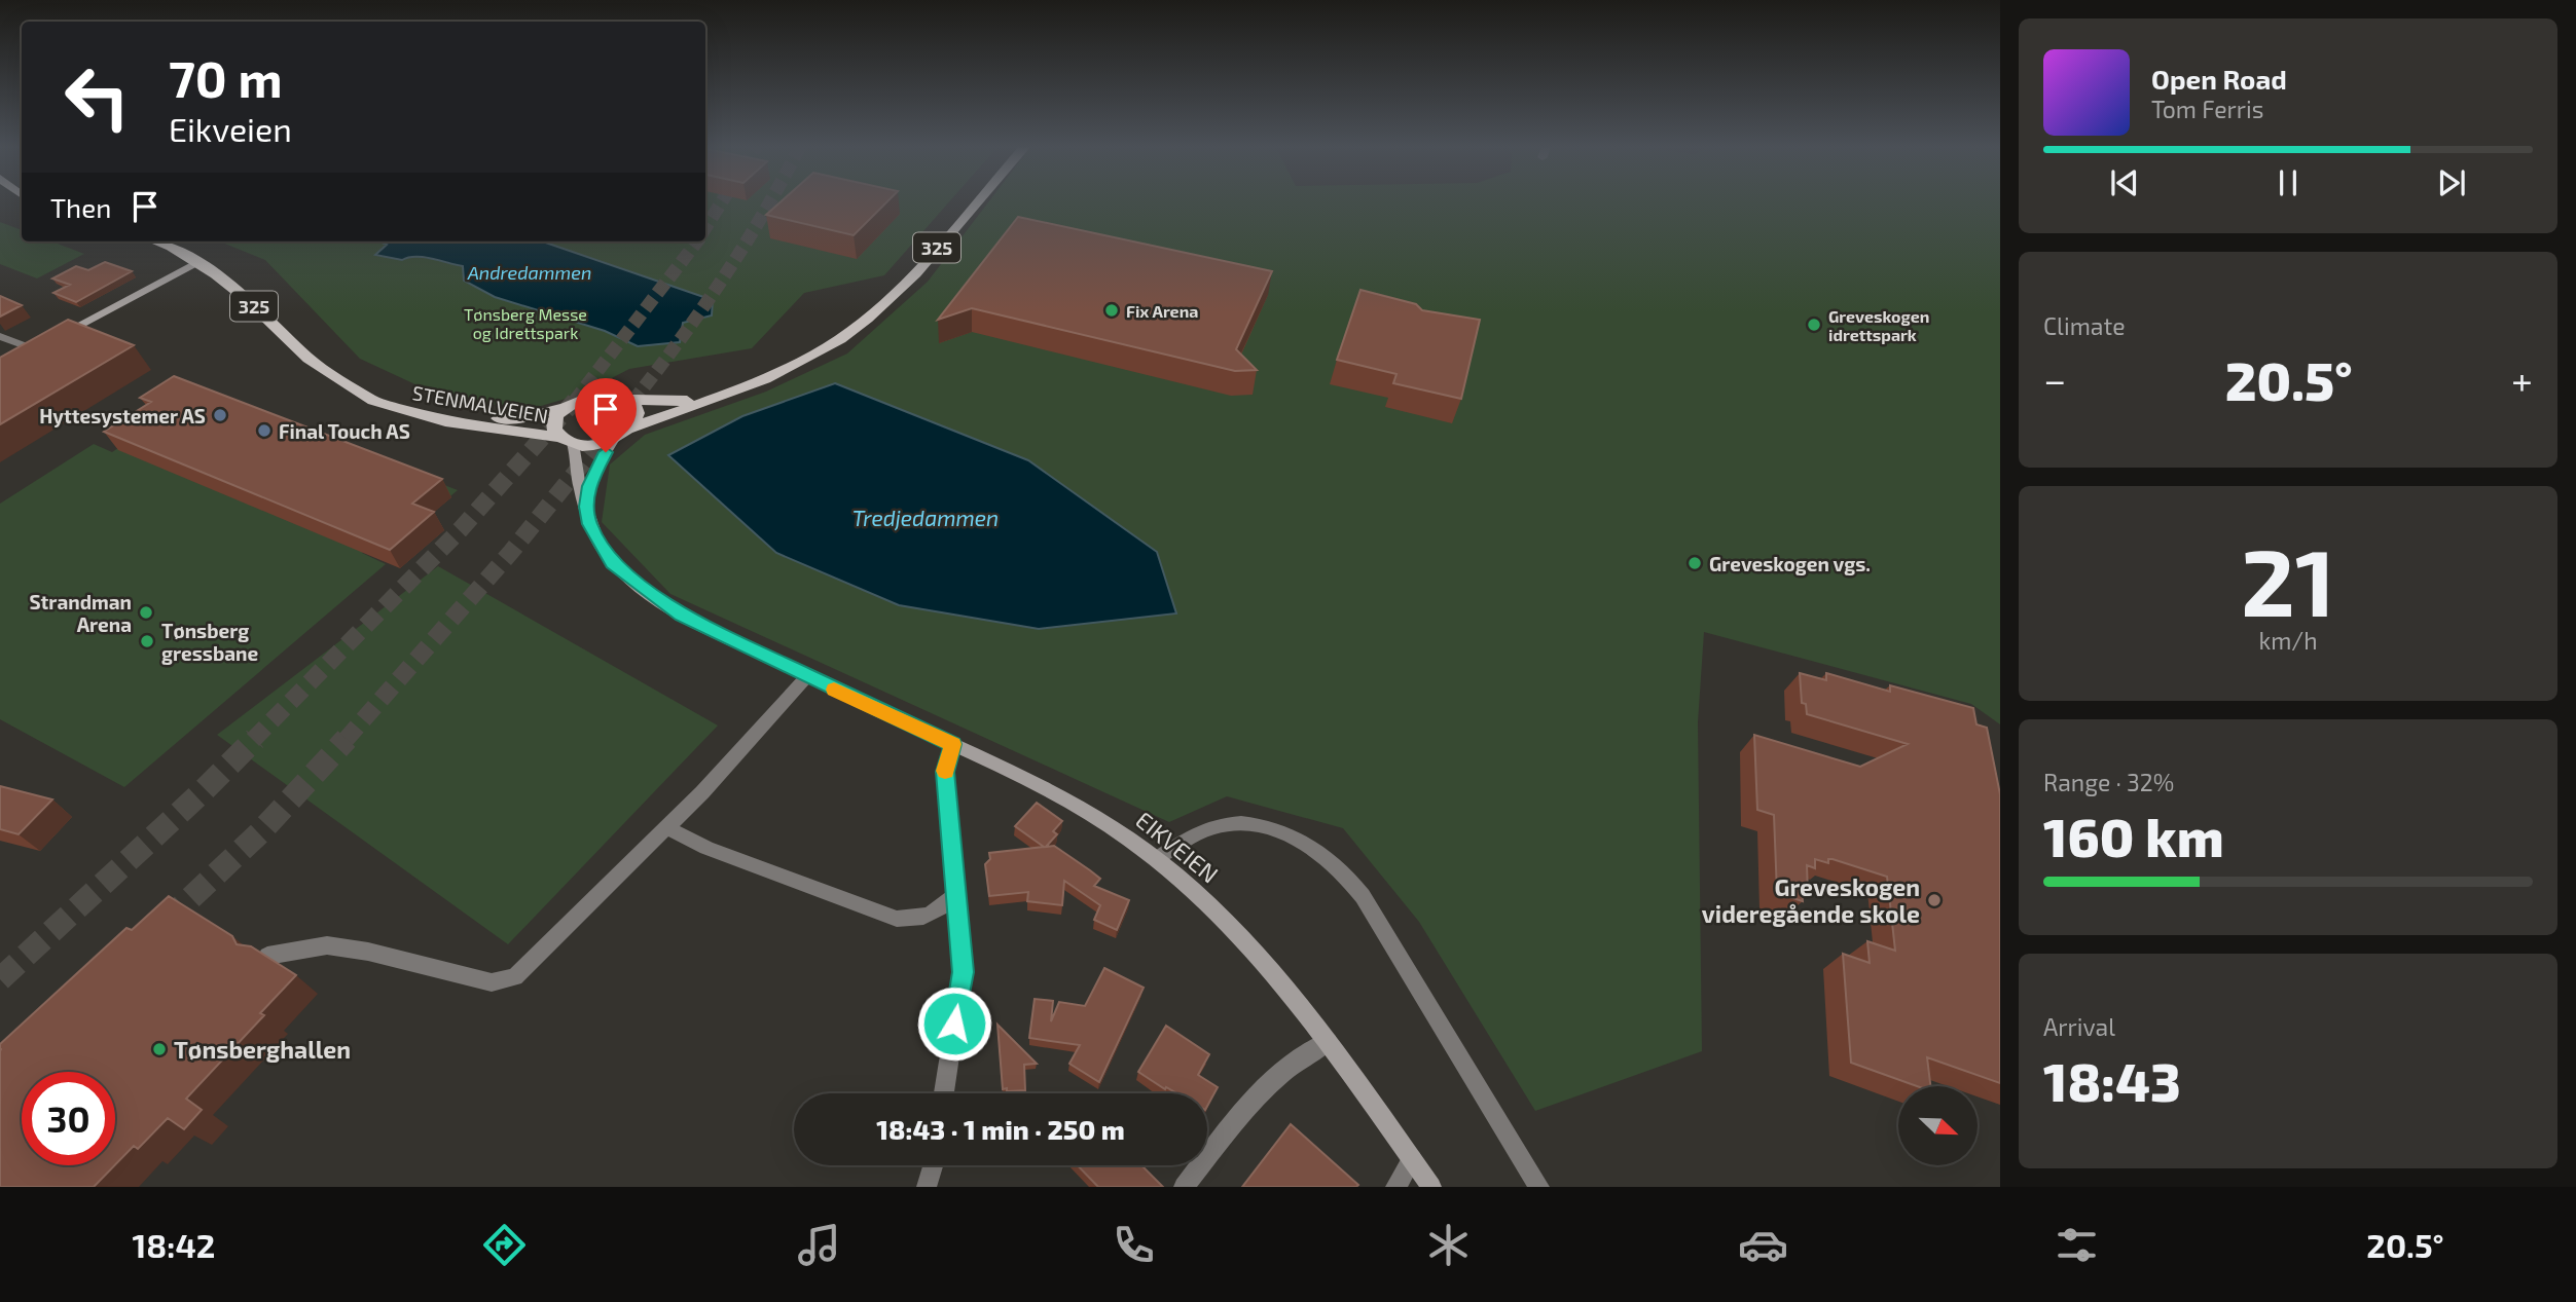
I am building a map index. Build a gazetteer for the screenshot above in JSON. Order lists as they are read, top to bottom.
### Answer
{
  "streets": {
    "main road": ["325", "STENMALVEIEN", "EIKVEIEN"]
  },
  "crossings": [
    ["325", "STENMALVEIEN"],
    ["325", "EIKVEIEN"],
    ["STENMALVEIEN", "EIKVEIEN"]
  ],
  "water": ["Andredammen", "Tredjedammen"],
  "parks": ["Tønsberg Messe og Idrettspark"],
  "places": [
    "Fix Arena",
    "Greveskogen idrettspark",
    "Hyttesystemer AS",
    "Final Touch AS",
    "Greveskogen vgs.",
    "Strandman Arena",
    "Tønsberg gressbane",
    "Greveskogen videregående skole",
    "Tønsberghallen"
  ],
  "north": "bottom right",
  "page": {
    "turn": ["70 m", "Eikveien"],
    "song": ["Open Road", "Tom Ferris"],
    "then": "Then",
    "tile": [
      "Climate",
      ["21", "km/h"],
      ["Range · 32%", "160 km"],
      ["Arrival", "18:43"]
    ],
    "heat": ["−", "20.5°", "+"],
    "limit": "30",
    "trip": "18:43 · 1 min · 250 m",
    "tabs": ["18:42", "20.5°"]
  }
}
